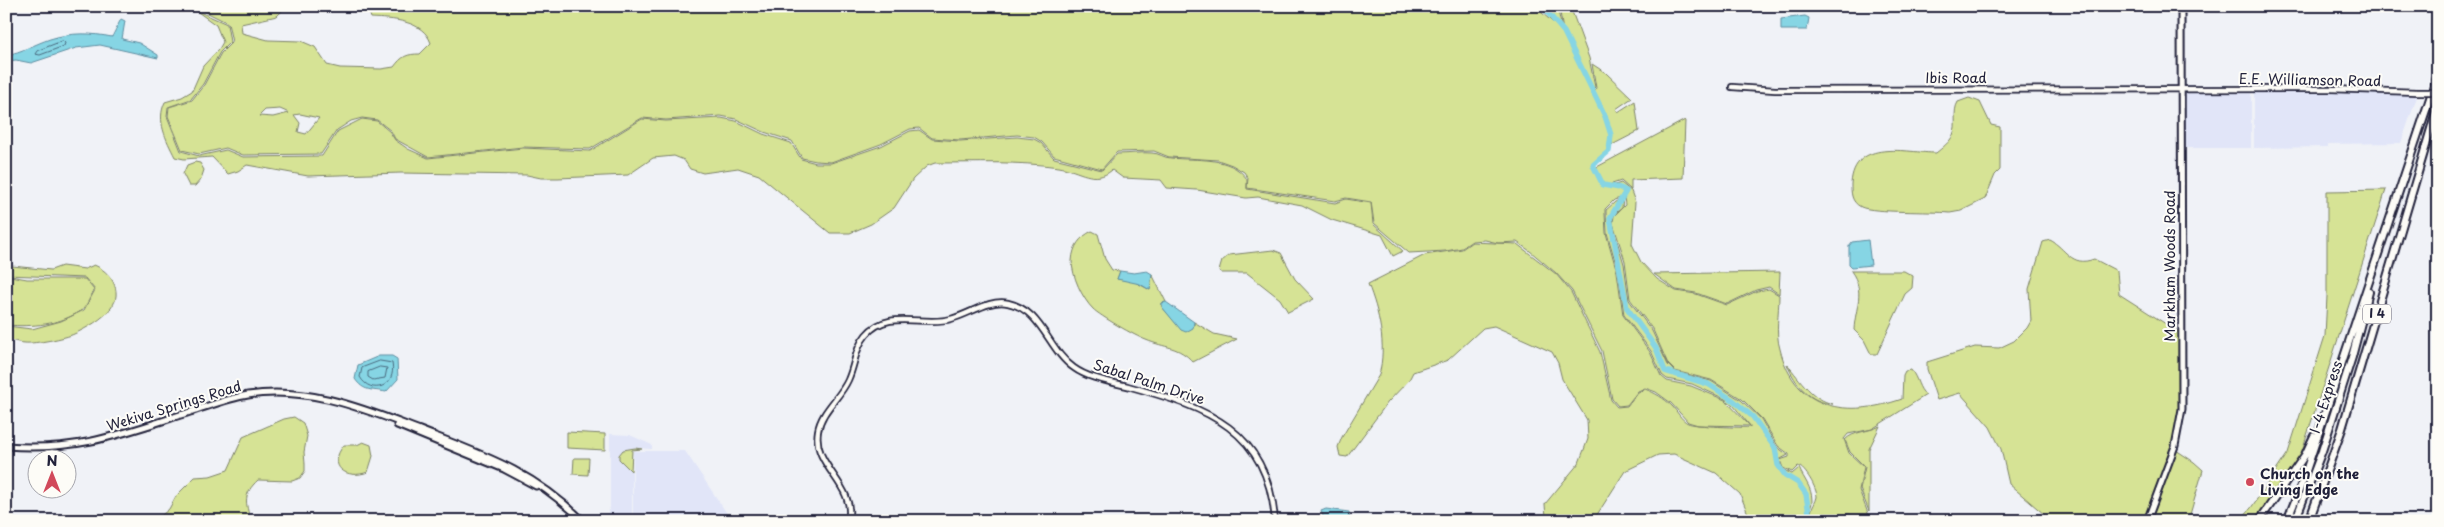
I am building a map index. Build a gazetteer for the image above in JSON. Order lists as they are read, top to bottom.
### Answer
{
  "streets": {
    "highway": ["I 4", "I-4 Express"],
    "main road": ["Markham Woods Road", "Wekiva Springs Road"],
    "street": ["Ibis Road", "E.E. Williamson Road", "Sabal Palm Drive"]
  },
  "crossings": [
    ["Ibis Road", "E.E. Williamson Road"],
    ["Ibis Road", "Markham Woods Road"],
    ["E.E. Williamson Road", "Markham Woods Road"],
    ["I 4", "I-4 Express"]
  ],
  "places": ["Church on the Living Edge"],
  "north": "top"
}
